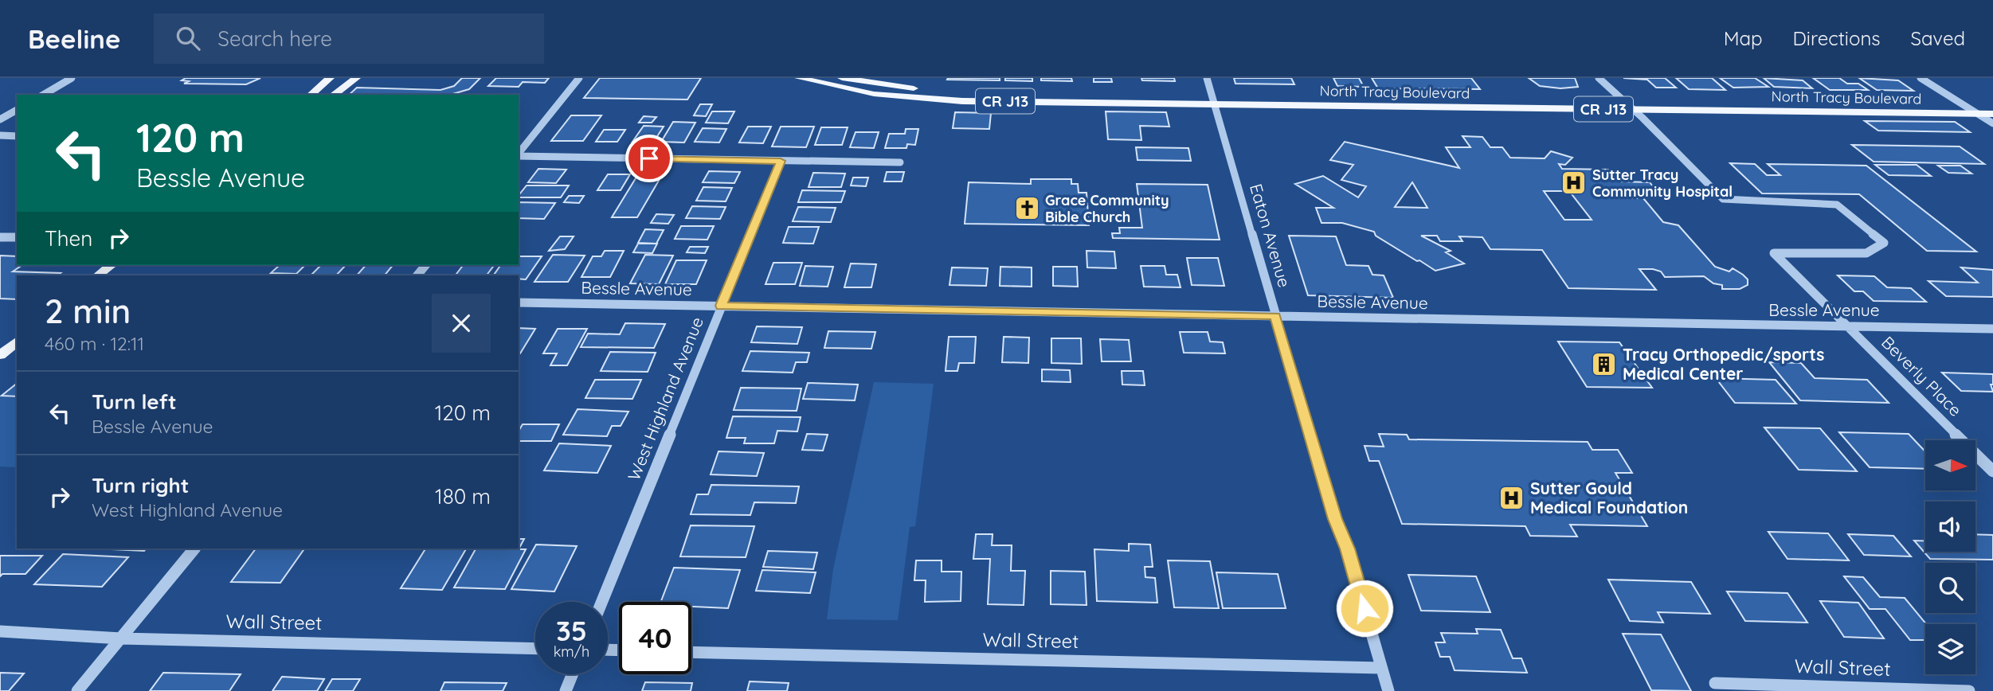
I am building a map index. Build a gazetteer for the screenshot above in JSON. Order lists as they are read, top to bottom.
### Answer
{
  "streets": {
    "main road": ["North Tracy Boulevard", "CR J13"],
    "street": [
      "Eaton Avenue",
      "Bessle Avenue",
      "Beverly Place",
      "West Highland Avenue",
      "Wall Street"
    ]
  },
  "crossings": [
    ["North Tracy Boulevard", "Eaton Avenue"],
    ["North Tracy Boulevard", "Beverly Place"],
    ["Eaton Avenue", "Bessle Avenue"],
    ["Eaton Avenue", "Wall Street"],
    ["Bessle Avenue", "Beverly Place"],
    ["Bessle Avenue", "West Highland Avenue"]
  ],
  "places": {
    "hospital": ["Sutter Tracy Community Hospital", "Sutter Gould Medical Foundation"],
    "church": ["Grace Community Bible Church"],
    "building": ["Tracy Orthopedic/sports Medical Center"]
  },
  "north": "right",
  "page": {
    "header": "Beeline",
    "search": "Search here",
    "nav": ["Map", "Directions", "Saved"],
    "turn": ["120 m", "Bessle Avenue"],
    "then": "Then",
    "heading": ["2 min", "460 m · 12:11"],
    "list": [
      {
        "name": "Turn left",
        "note": "Bessle Avenue",
        "value": "120 m"
      },
      {
        "name": "Turn right",
        "note": "West Highland Avenue",
        "value": "180 m"
      }
    ],
    "speed": "35 km/h",
    "limit": "40"
  }
}
